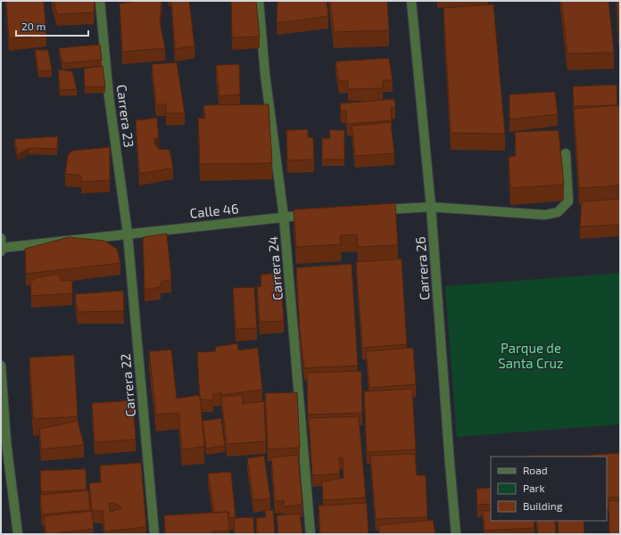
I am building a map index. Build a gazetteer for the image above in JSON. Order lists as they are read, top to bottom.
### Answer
{
  "streets": {
    "street": [
      "Carrera 23",
      "Calle 46",
      "Carrera 24",
      "Carrera 26",
      "Carrera 22"
    ]
  },
  "crossings": [
    ["Carrera 23", "Calle 46"],
    ["Carrera 23", "Carrera 22"],
    ["Calle 46", "Carrera 24"],
    ["Calle 46", "Carrera 22"]
  ],
  "parks": ["Parque de Santa Cruz"],
  "legend": ["Road", "Park", "Building"],
  "scale_bar": "20 m"
}
